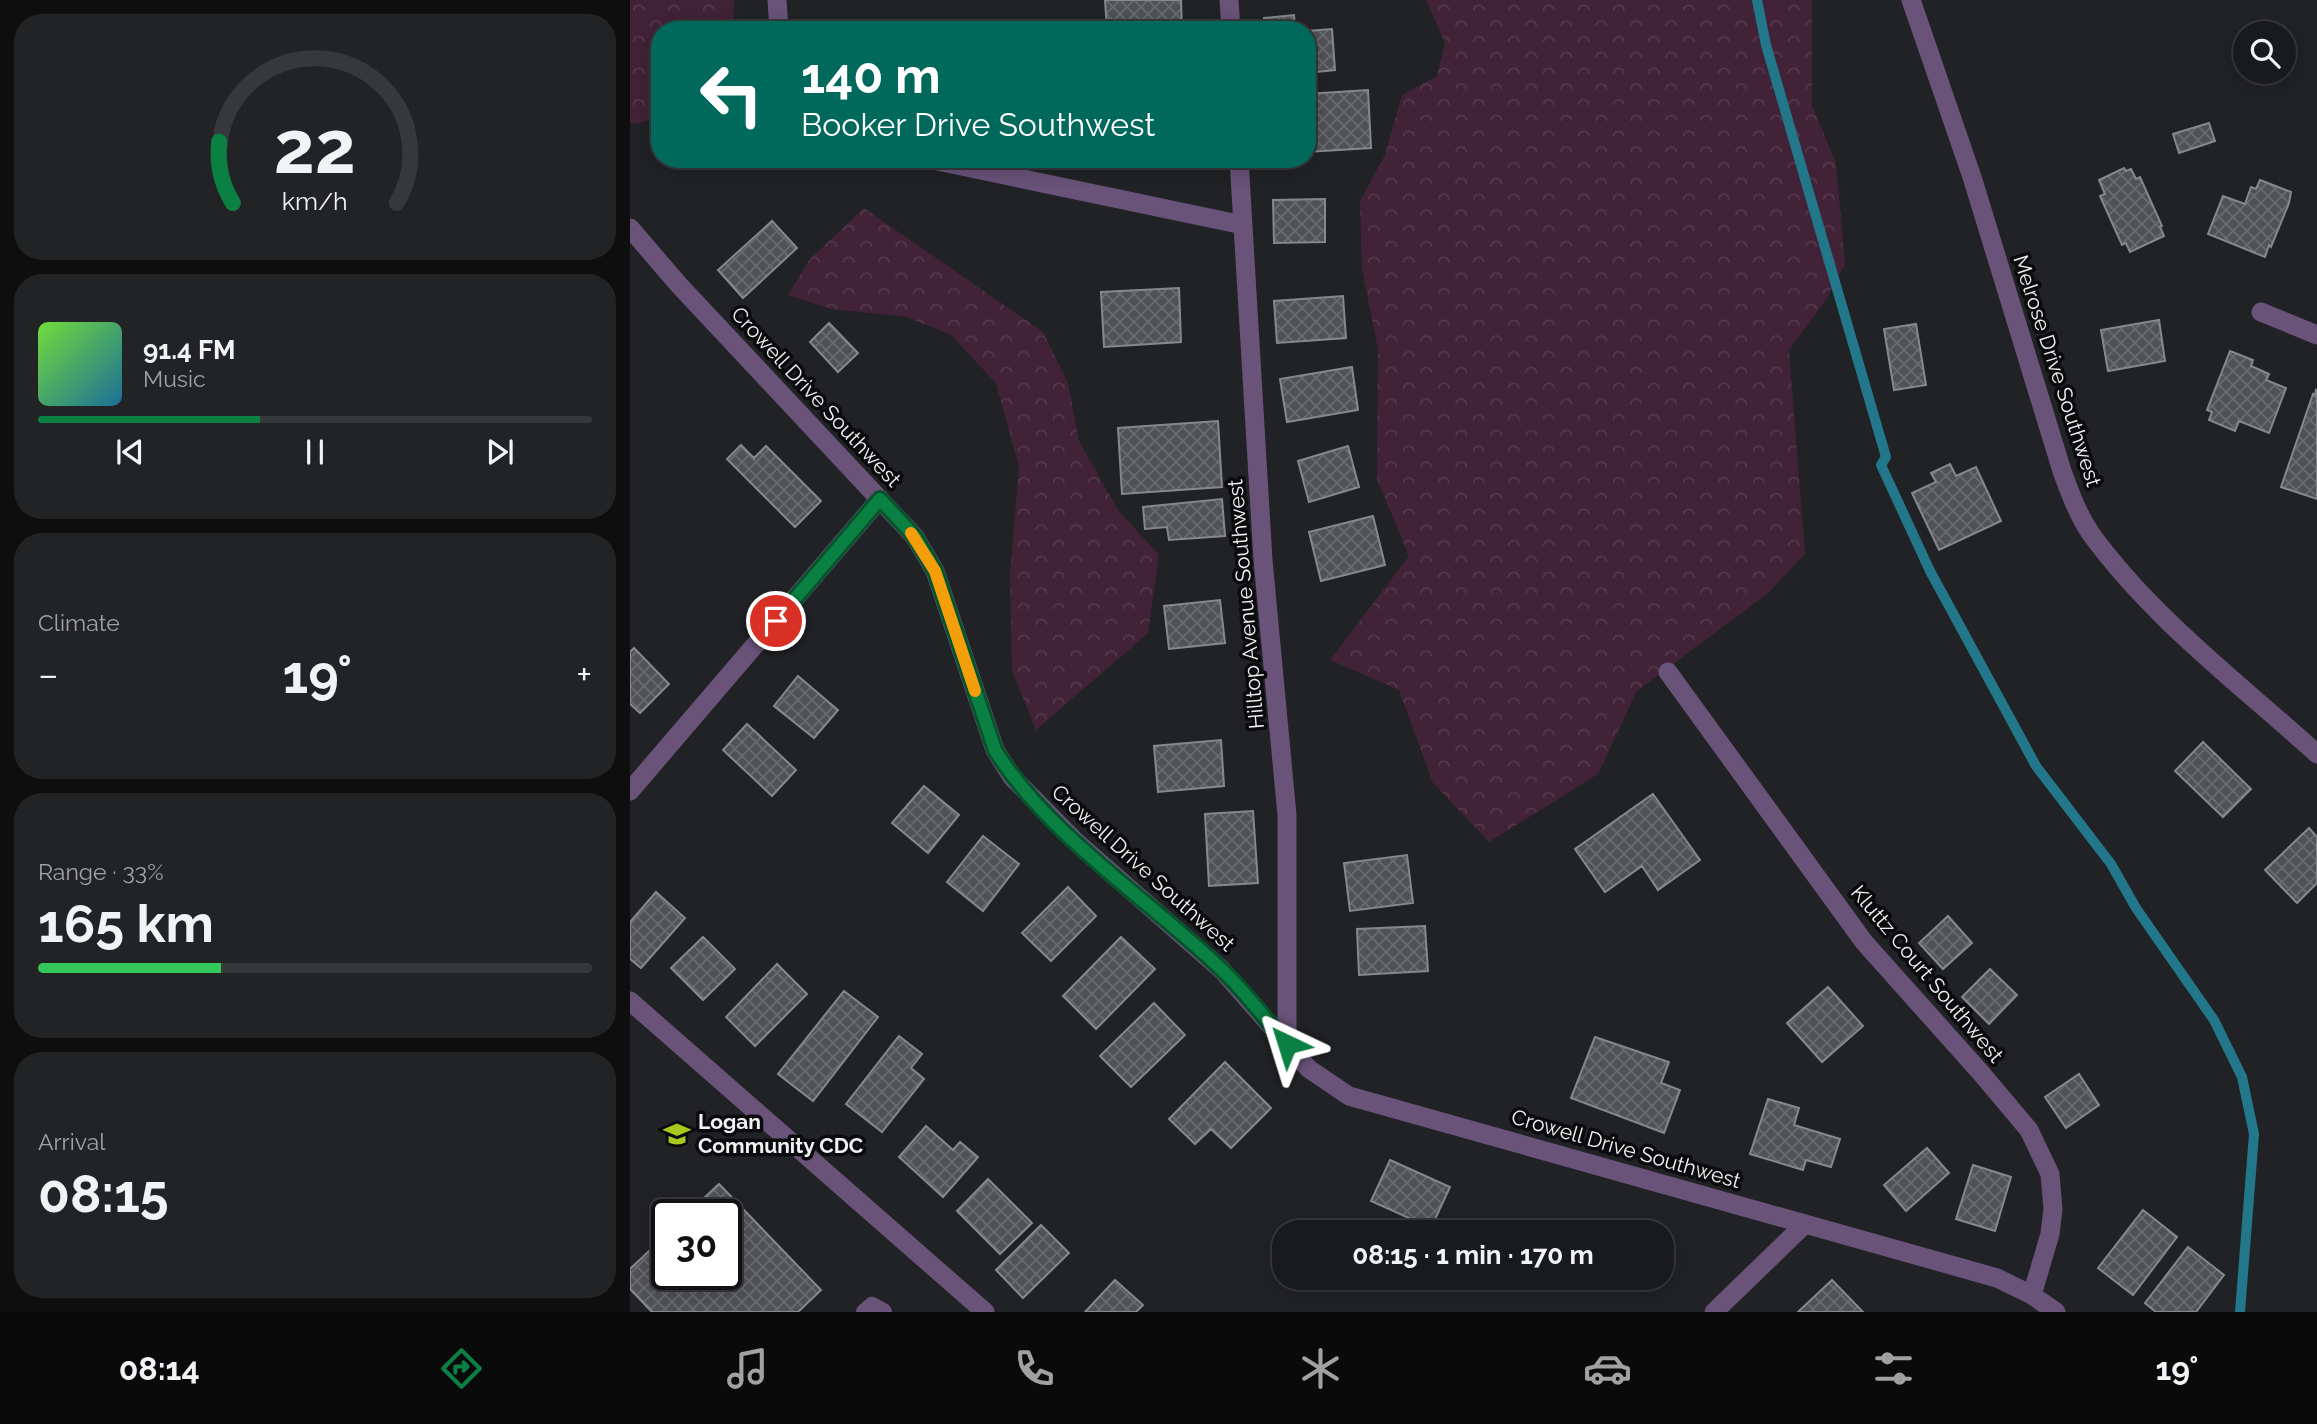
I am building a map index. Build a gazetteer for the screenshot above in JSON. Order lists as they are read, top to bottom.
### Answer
{
  "streets": {
    "street": [
      "Melrose Drive Southwest",
      "Crowell Drive Southwest",
      "Hilltop Avenue Southwest",
      "Kluttz Court Southwest"
    ]
  },
  "crossings": [
    ["Crowell Drive Southwest", "Hilltop Avenue Southwest"],
    ["Crowell Drive Southwest", "Kluttz Court Southwest"]
  ],
  "places": {
    "school or university": ["Logan Community CDC"]
  },
  "page": {
    "turn": ["140 m", "Booker Drive Southwest"],
    "song": ["91.4 FM", "Music"],
    "tile": [
      "Climate",
      ["Range · 33%", "165 km"],
      ["Arrival", "08:15"]
    ],
    "heat": ["−", "19°", "+"],
    "limit": "30",
    "trip": "08:15 · 1 min · 170 m",
    "tabs": ["08:14", "19°"],
    "gauge": ["22", "km/h"]
  }
}
